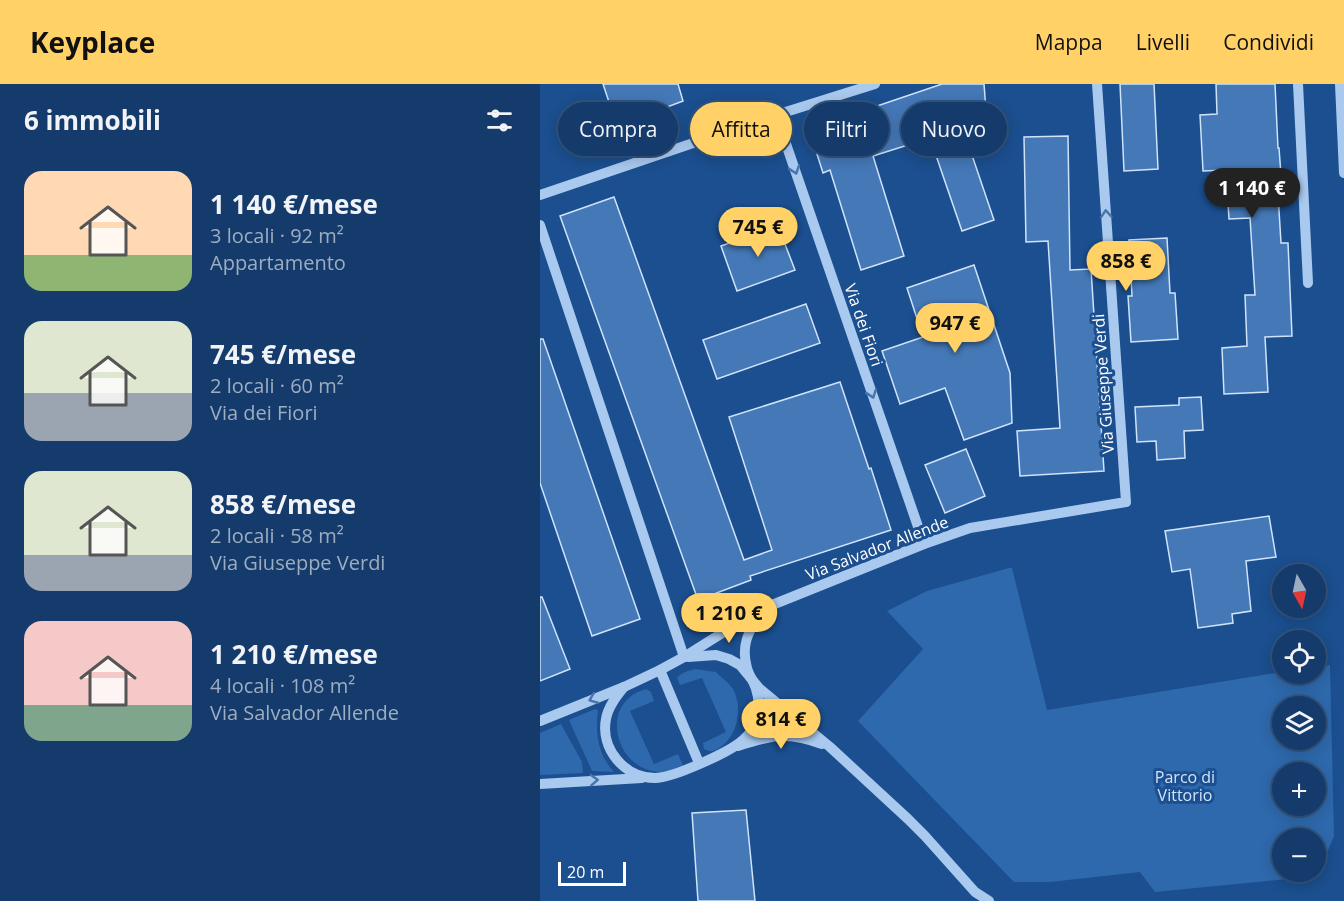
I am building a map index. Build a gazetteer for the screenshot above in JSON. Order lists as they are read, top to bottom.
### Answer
{
  "streets": {
    "street": ["Via dei Fiori", "Via Giuseppe Verdi", "Via Salvador Allende"]
  },
  "crossings": [
    ["Via dei Fiori", "Via Salvador Allende"],
    ["Via Giuseppe Verdi", "Via Salvador Allende"]
  ],
  "one_way": ["Via dei Fiori", "Via Giuseppe Verdi"],
  "parks": ["Parco di Vittorio"],
  "scale_bar": "20 m",
  "north": "bottom",
  "page": {
    "header": "Keyplace",
    "nav": ["Mappa", "Livelli", "Condividi"],
    "heading": "6 immobili",
    "chip": [
      "Compra",
      "Affitta",
      "Filtri",
      "Nuovo"
    ],
    "list": [
      {
        "name": "1 140 €/mese",
        "note": "3 locali · 92 m² · Appartamento"
      },
      {
        "name": "745 €/mese",
        "note": "2 locali · 60 m² · Via dei Fiori"
      },
      {
        "name": "858 €/mese",
        "note": "2 locali · 58 m² · Via Giuseppe Verdi"
      },
      {
        "name": "1 210 €/mese",
        "note": "4 locali · 108 m² · Via Salvador Allende"
      }
    ],
    "price": [
      "1 140 €",
      "745 €",
      "858 €",
      "947 €",
      "1 210 €",
      "814 €"
    ],
    "map_buttons": ["+", "−"],
    "scale": "20 m"
  }
}
